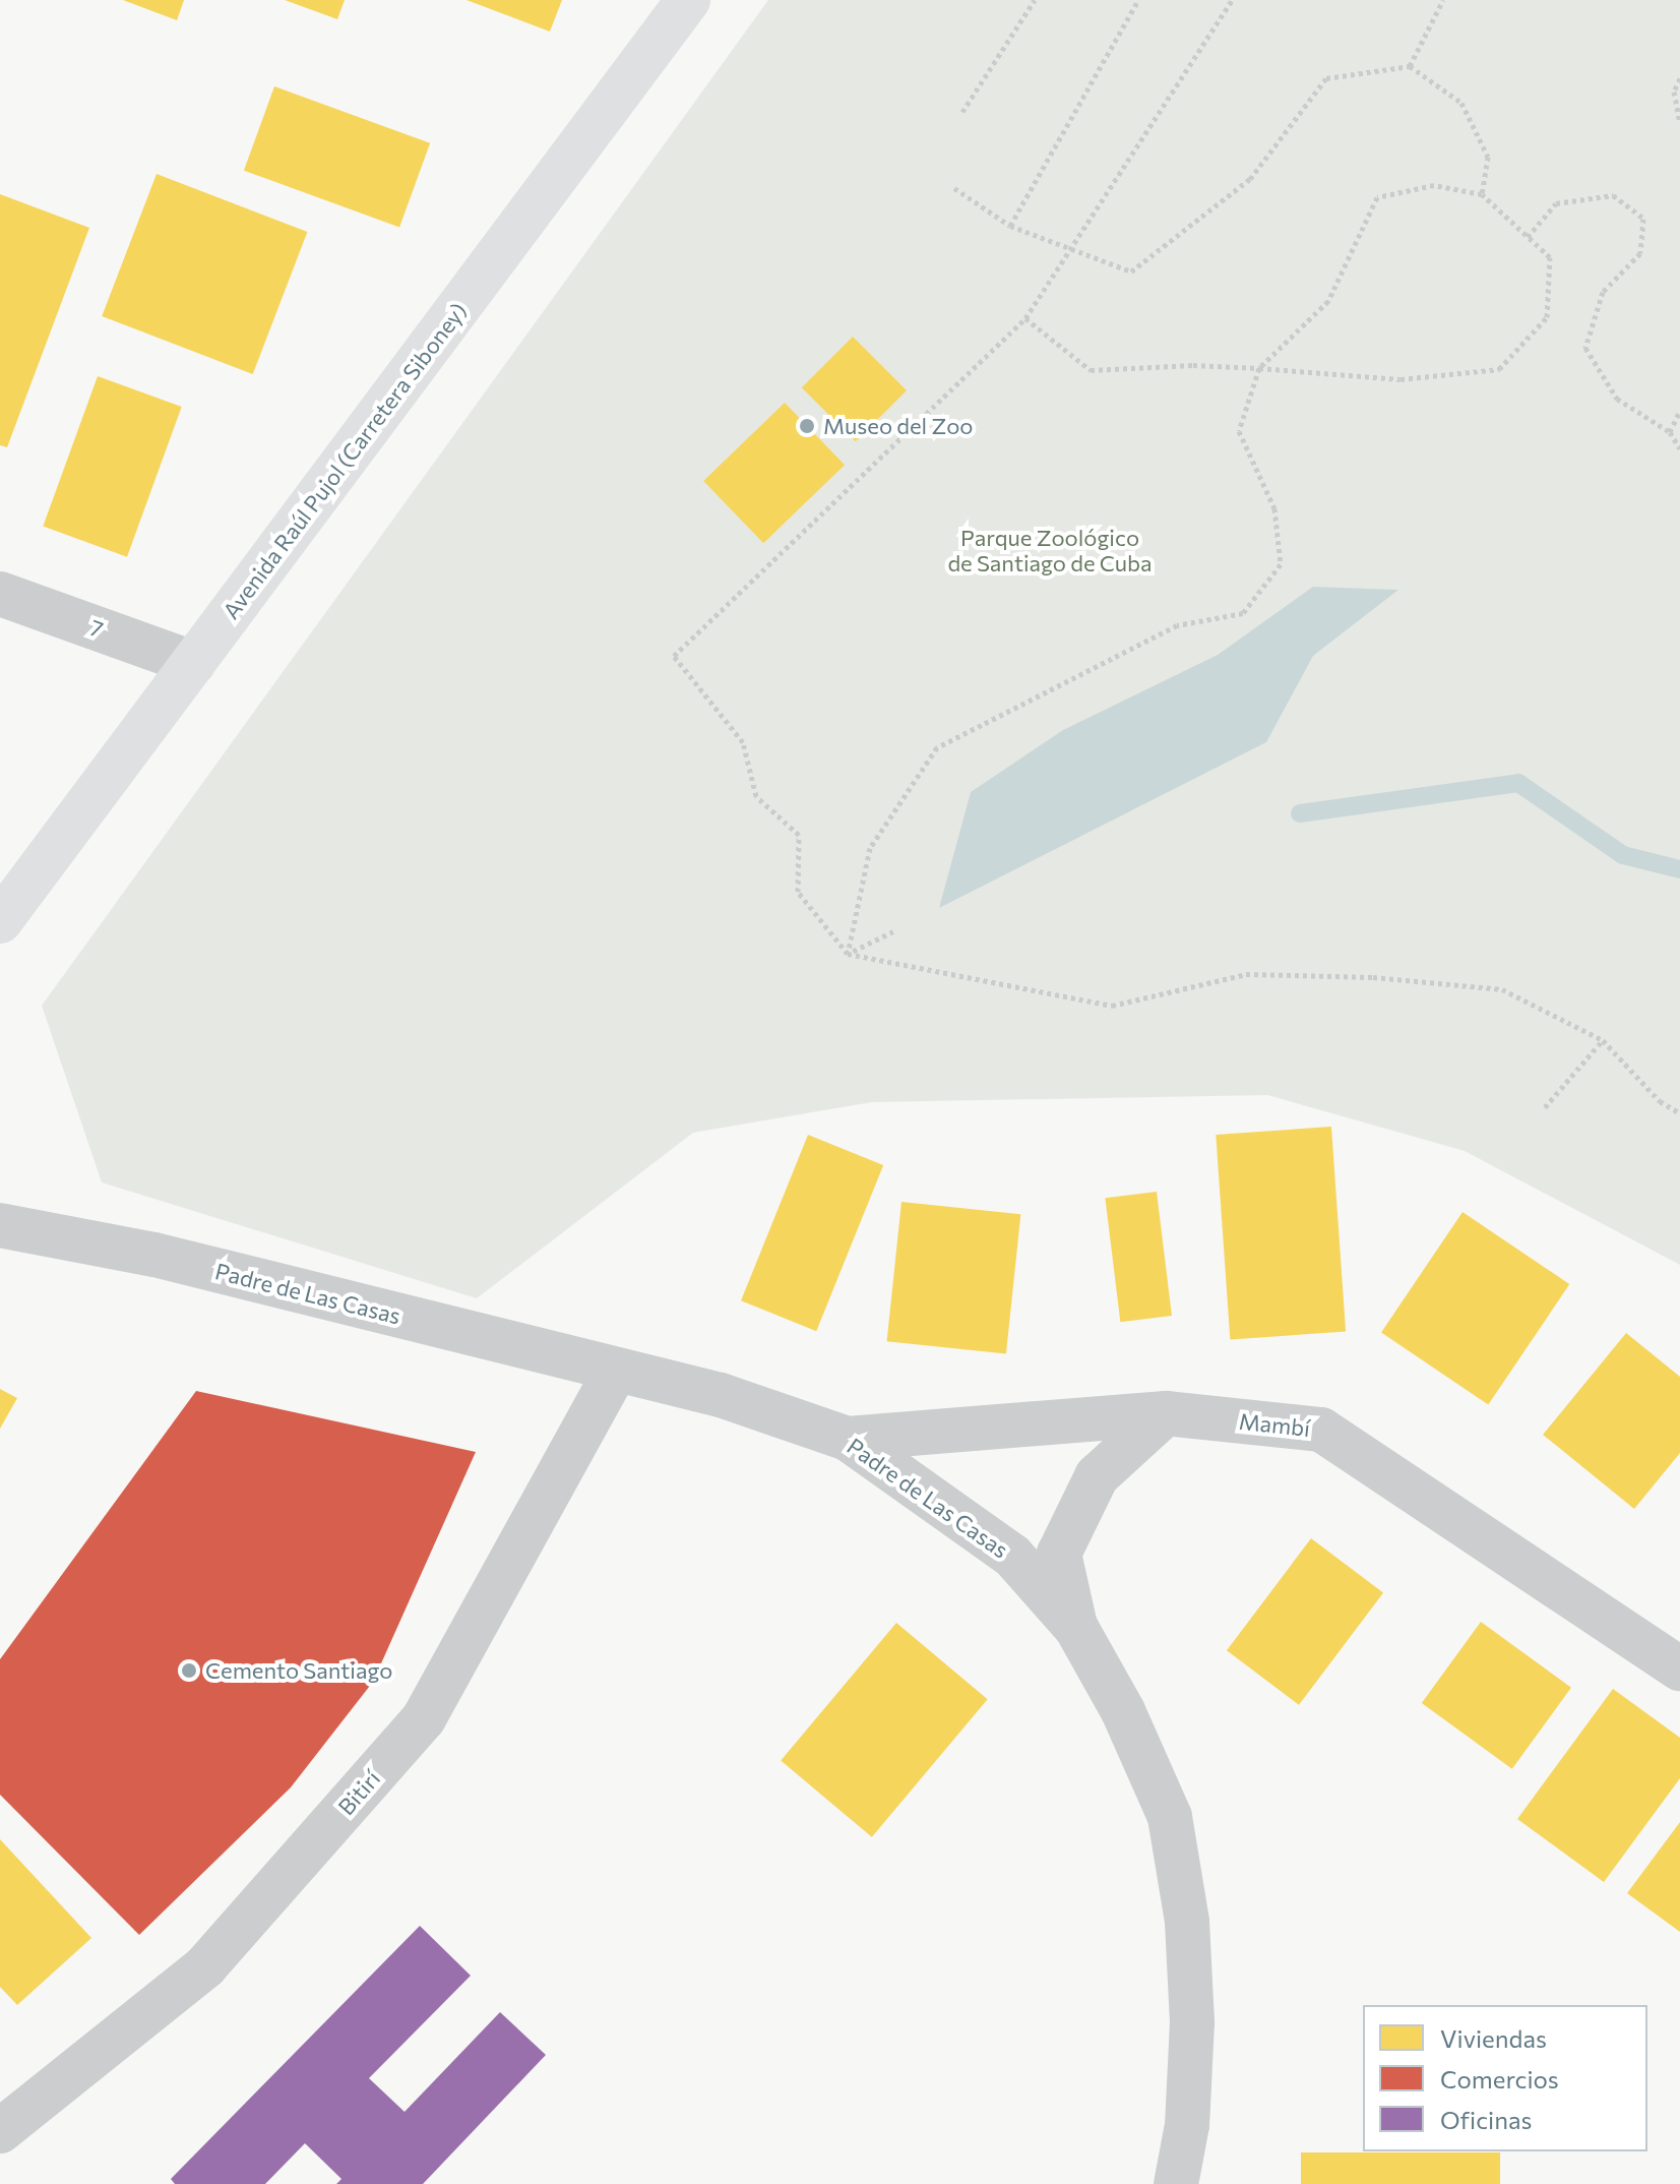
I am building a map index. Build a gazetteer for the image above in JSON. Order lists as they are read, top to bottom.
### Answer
{
  "streets": {
    "main road": ["Avenida Raúl Pujol (Carretera Siboney)"],
    "street": [
      "7",
      "Padre de Las Casas",
      "Mambí",
      "Bitirí"
    ]
  },
  "crossings": [
    ["Avenida Raúl Pujol (Carretera Siboney)", "7"],
    ["Padre de Las Casas", "Mambí"],
    ["Padre de Las Casas", "Bitirí"]
  ],
  "parks": ["Parque Zoológico de Santiago de Cuba"],
  "places": ["Museo del Zoo", "Cemento Santiago"],
  "legend": ["Viviendas", "Comercios", "Oficinas"]
}
